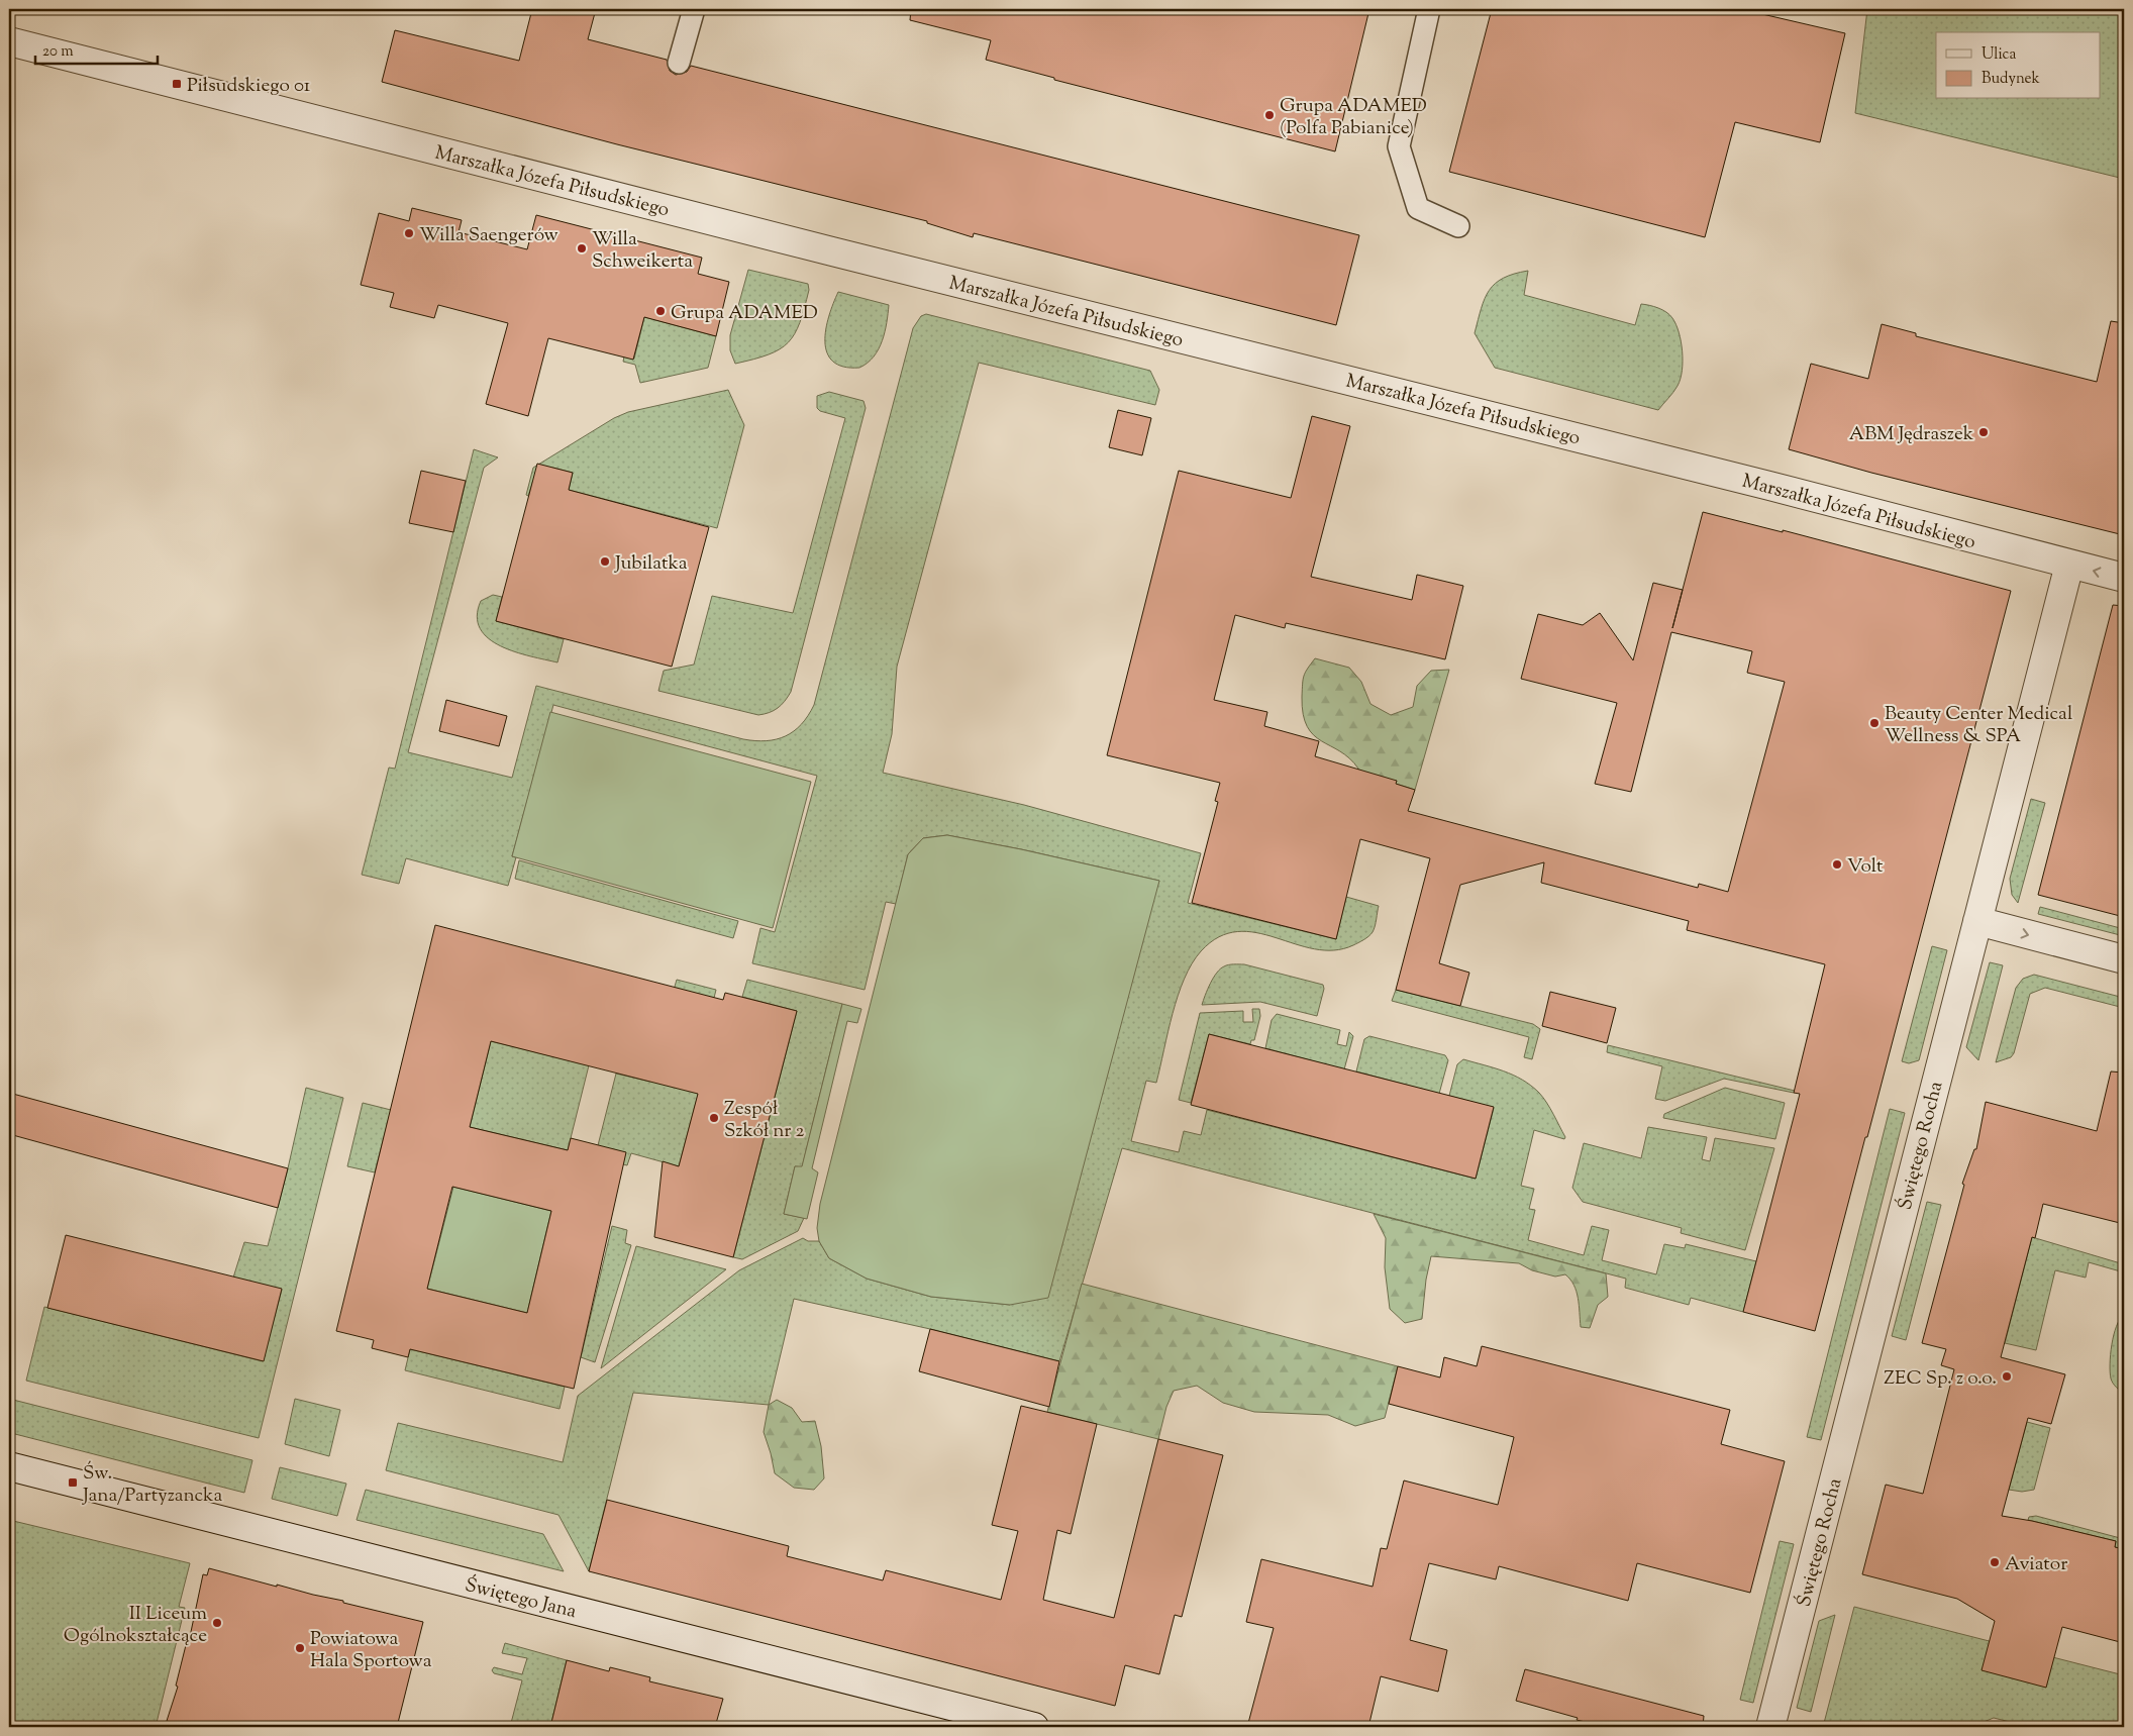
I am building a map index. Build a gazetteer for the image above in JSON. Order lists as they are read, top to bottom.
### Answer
{
  "streets": {
    "street": ["Marszałka Józefa Piłsudskiego", "Świętego Rocha", "Świętego Jana"]
  },
  "crossings": [
    ["Marszałka Józefa Piłsudskiego", "Świętego Rocha"]
  ],
  "places": {
    "transit": ["Piłsudskiego 01", "Św. Jana/Partyzancka"],
    "other": [
      "Grupa ADAMED (Polfa Pabianice)",
      "Willa Saengerów",
      "Willa Schweikerta",
      "Grupa ADAMED",
      "ABM Jędraszek",
      "Jubilatka",
      "Beauty Center Medical Wellness & SPA",
      "Volt",
      "Zespół Szkół nr 2",
      "ZEC Sp. z o.o.",
      "Aviator",
      "II Liceum Ogólnokształcące",
      "Powiatowa Hala Sportowa"
    ]
  },
  "legend": ["Ulica", "Budynek"],
  "scale_bar": "20 m"
}
